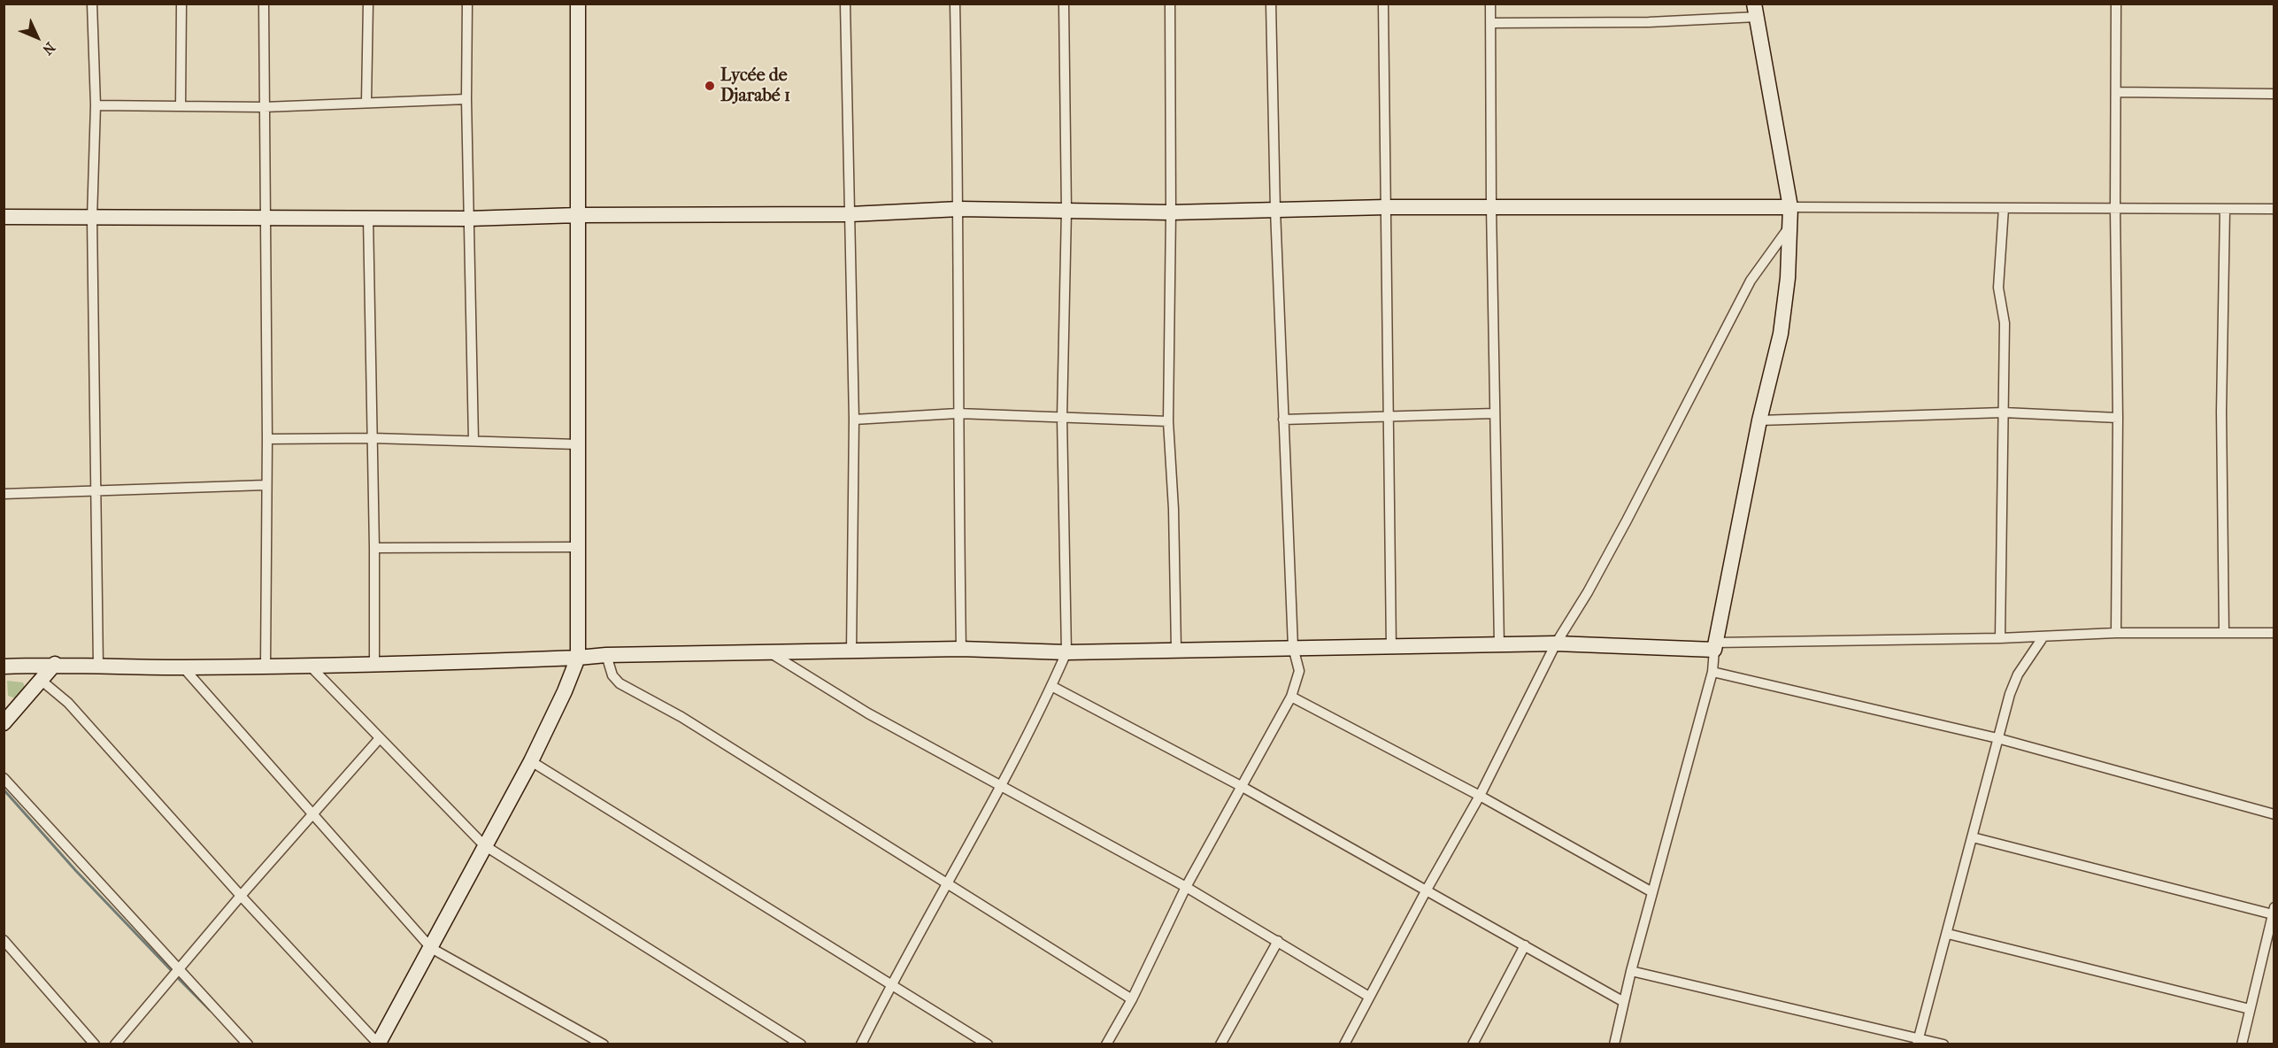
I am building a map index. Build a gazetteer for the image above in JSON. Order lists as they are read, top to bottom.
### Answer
{
  "places": ["Lycée de Djarabé 1"],
  "north": "bottom right"
}
